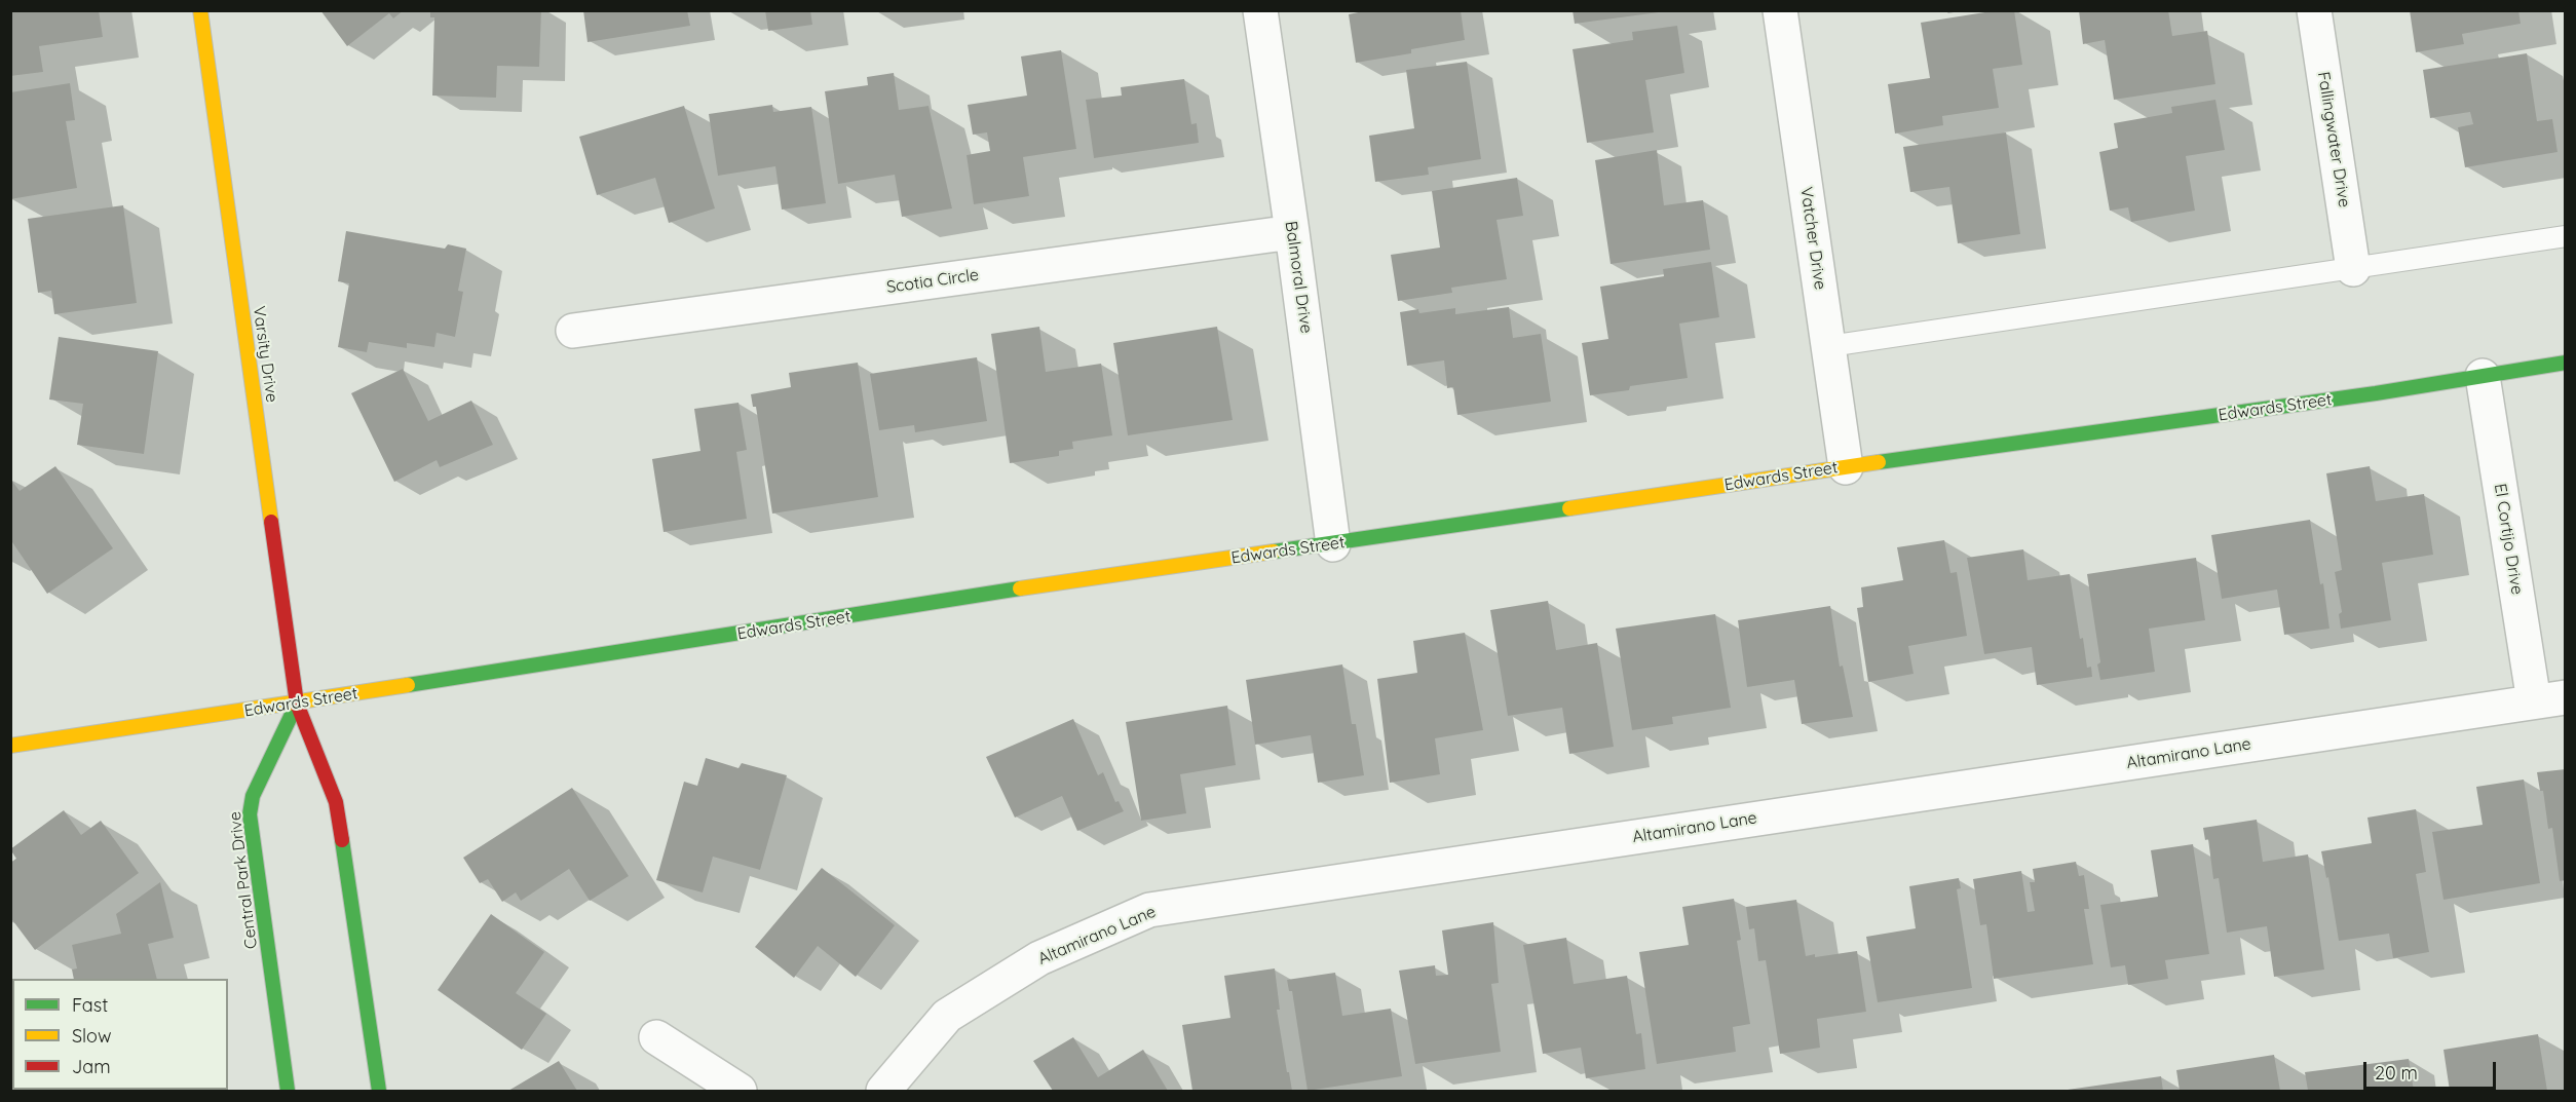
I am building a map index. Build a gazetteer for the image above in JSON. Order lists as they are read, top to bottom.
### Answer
{
  "streets": {
    "main road": ["Varsity Drive", "Edwards Street", "Central Park Drive"],
    "street": [
      "Fallingwater Drive",
      "Vatcher Drive",
      "Balmoral Drive",
      "Scotia Circle",
      "El Cortijo Drive",
      "Altamirano Lane"
    ]
  },
  "crossings": [
    ["Vatcher Drive", "Edwards Street"],
    ["Balmoral Drive", "Scotia Circle"],
    ["Balmoral Drive", "Edwards Street"],
    ["Varsity Drive", "Edwards Street"],
    ["Varsity Drive", "Central Park Drive"],
    ["Edwards Street", "El Cortijo Drive"],
    ["Edwards Street", "Central Park Drive"],
    ["El Cortijo Drive", "Altamirano Lane"]
  ],
  "legend": ["Fast", "Slow", "Jam"],
  "scale_bar": "20 m"
}
